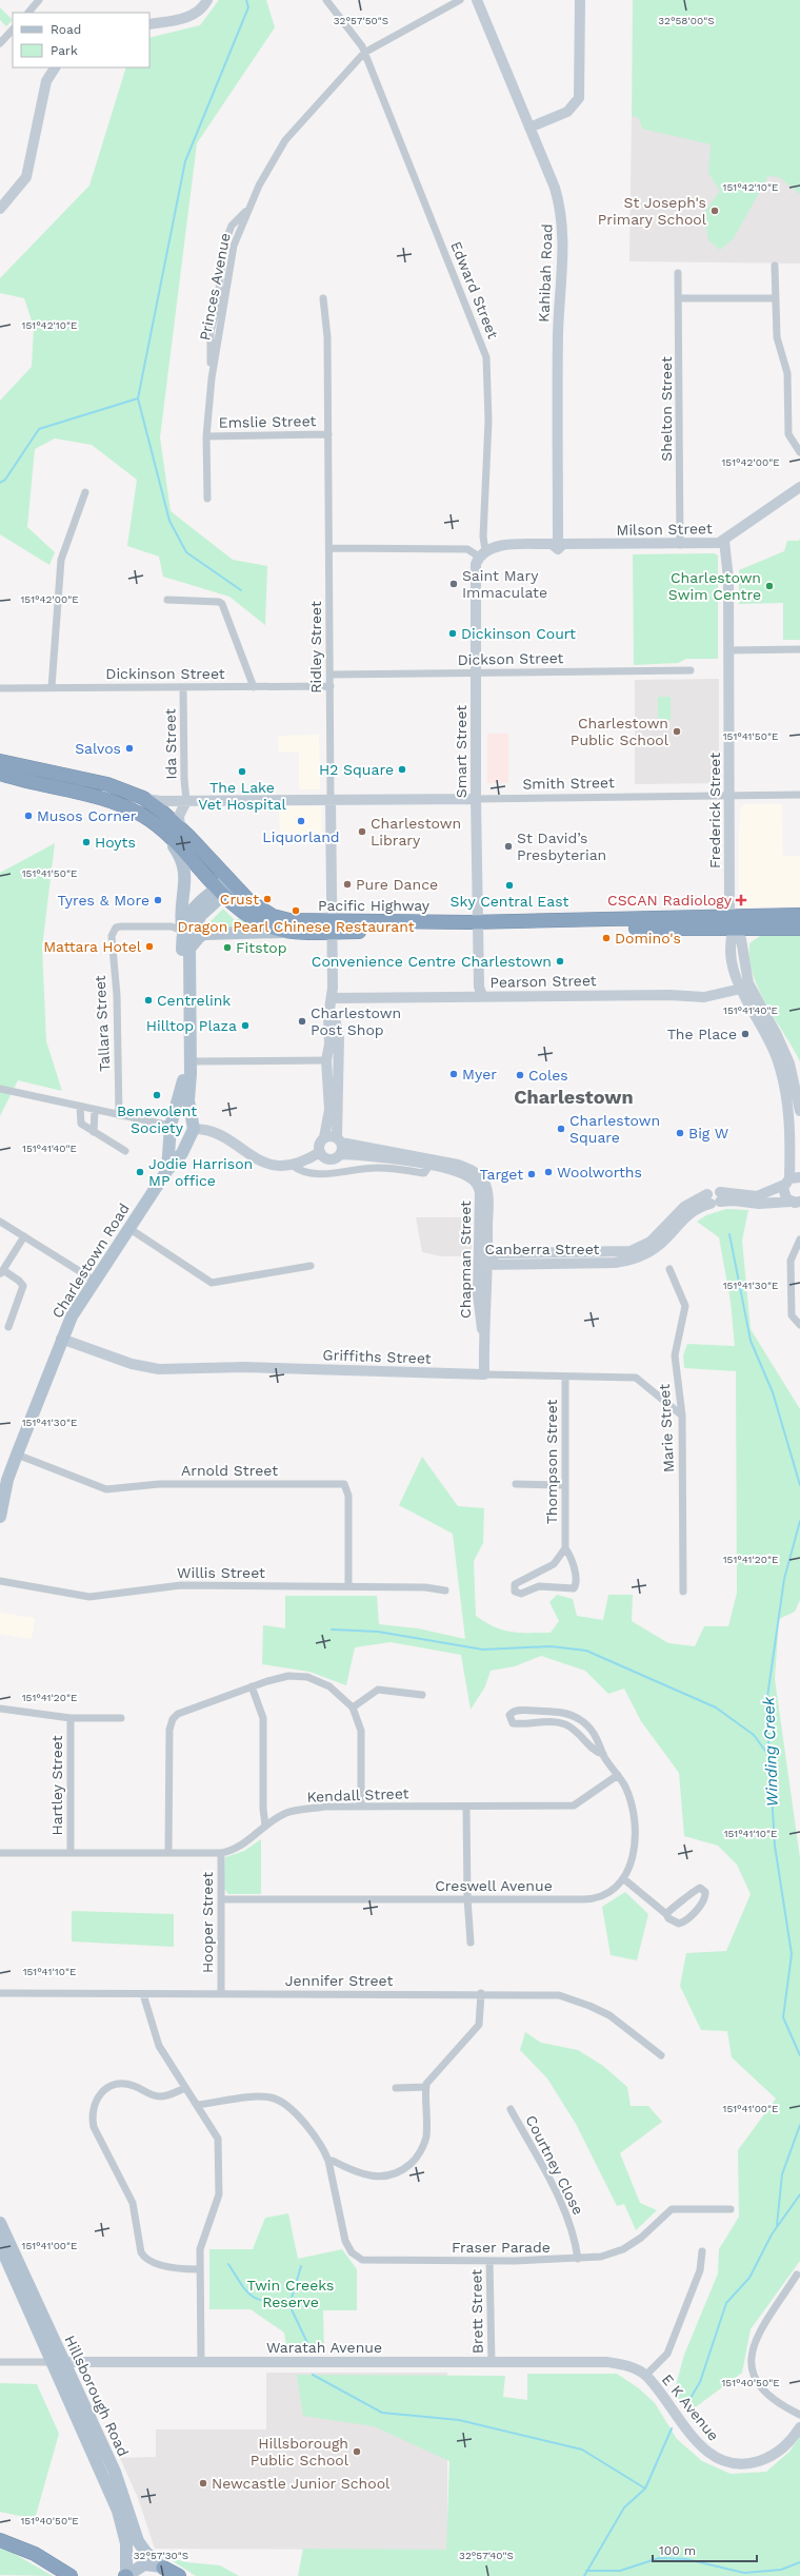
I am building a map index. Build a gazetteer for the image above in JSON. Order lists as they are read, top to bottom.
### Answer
{
  "streets": {
    "highway": ["Pacific Highway"],
    "main road": ["Charlestown Road", "Hillsborough Road"],
    "street": [
      "Kahibah Road",
      "Princes Avenue",
      "Edward Street",
      "Shelton Street",
      "Emslie Street",
      "Milson Street",
      "Ridley Street",
      "Dickson Street",
      "Dickinson Street",
      "Ida Street",
      "Smart Street",
      "Smith Street",
      "Frederick Street",
      "Pearson Street",
      "Tallara Street",
      "Canberra Street",
      "Chapman Street",
      "Griffiths Street",
      "Marie Street",
      "Thompson Street",
      "Arnold Street",
      "Willis Street",
      "Hartley Street",
      "Kendall Street",
      "Creswell Avenue",
      "Hooper Street",
      "Jennifer Street",
      "Courtney Close",
      "Fraser Parade",
      "Brett Street",
      "Waratah Avenue",
      "E K Avenue"
    ]
  },
  "crossings": [
    ["Kahibah Road", "Milson Street"],
    ["Princes Avenue", "Edward Street"],
    ["Princes Avenue", "Emslie Street"],
    ["Edward Street", "Milson Street"],
    ["Edward Street", "Smart Street"],
    ["Shelton Street", "Milson Street"],
    ["Emslie Street", "Ridley Street"],
    ["Milson Street", "Smart Street"],
    ["Milson Street", "Frederick Street"],
    ["Ridley Street", "Dickson Street"],
    ["Ridley Street", "Dickinson Street"],
    ["Ridley Street", "Smith Street"],
    ["Ridley Street", "Pacific Highway"],
    ["Ridley Street", "Pearson Street"],
    ["Ridley Street", "Chapman Street"],
    ["Dickson Street", "Smart Street"],
    ["Dickinson Street", "Ida Street"],
    ["Ida Street", "Smith Street"],
    ["Smart Street", "Smith Street"],
    ["Smart Street", "Pacific Highway"],
    ["Smart Street", "Pearson Street"],
    ["Smith Street", "Frederick Street"],
    ["Smith Street", "Pacific Highway"],
    ["Frederick Street", "Pacific Highway"],
    ["Frederick Street", "Pearson Street"],
    ["Frederick Street", "Canberra Street"],
    ["Pacific Highway", "Charlestown Road"],
    ["Tallara Street", "Charlestown Road"],
    ["Canberra Street", "Chapman Street"],
    ["Chapman Street", "Griffiths Street"],
    ["Charlestown Road", "Griffiths Street"],
    ["Charlestown Road", "Arnold Street"],
    ["Griffiths Street", "Marie Street"],
    ["Griffiths Street", "Thompson Street"],
    ["Arnold Street", "Willis Street"],
    ["Hartley Street", "Kendall Street"],
    ["Kendall Street", "Creswell Avenue"],
    ["Kendall Street", "Hooper Street"],
    ["Creswell Avenue", "Hooper Street"],
    ["Hooper Street", "Jennifer Street"],
    ["Courtney Close", "Fraser Parade"],
    ["Fraser Parade", "Brett Street"],
    ["Brett Street", "Waratah Avenue"],
    ["Waratah Avenue", "Hillsborough Road"],
    ["Waratah Avenue", "E K Avenue"]
  ],
  "districts": ["Charlestown"],
  "water": ["Winding Creek"],
  "parks": ["Twin Creeks Reserve"],
  "places": {
    "other": [
      "St Joseph's Primary School",
      "Saint Mary Immaculate",
      "Charlestown Swim Centre",
      "Dickinson Court",
      "Charlestown Public School",
      "Salvos",
      "H2 Square",
      "The Lake Vet Hospital",
      "Musos Corner",
      "Liquorland",
      "Charlestown Library",
      "Hoyts",
      "St David’s Presbyterian",
      "Pure Dance",
      "Sky Central East",
      "Crust",
      "Tyres & More",
      "Dragon Pearl Chinese Restaurant",
      "Domino's",
      "Mattara Hotel",
      "Fitstop",
      "Convenience Centre Charlestown",
      "Centrelink",
      "Charlestown Post Shop",
      "Hilltop Plaza",
      "The Place",
      "Myer",
      "Coles",
      "Benevolent Society",
      "Charlestown Square",
      "Big W",
      "Jodie Harrison MP office",
      "Woolworths",
      "Target",
      "Hillsborough Public School",
      "Newcastle Junior School"
    ],
    "health": ["CSCAN Radiology"]
  },
  "legend": ["Road", "Park"],
  "scale_bar": "100 m",
  "coordinates": [
    "32°58'00\"S",
    "32°57'50\"S",
    "151°42'10\"E",
    "151°42'00\"E",
    "151°41'50\"E",
    "151°41'40\"E",
    "151°41'30\"E",
    "151°41'20\"E",
    "151°41'10\"E",
    "151°41'00\"E",
    "151°40'50\"E",
    "32°57'30\"S",
    "32°57'40\"S"
  ]
}
